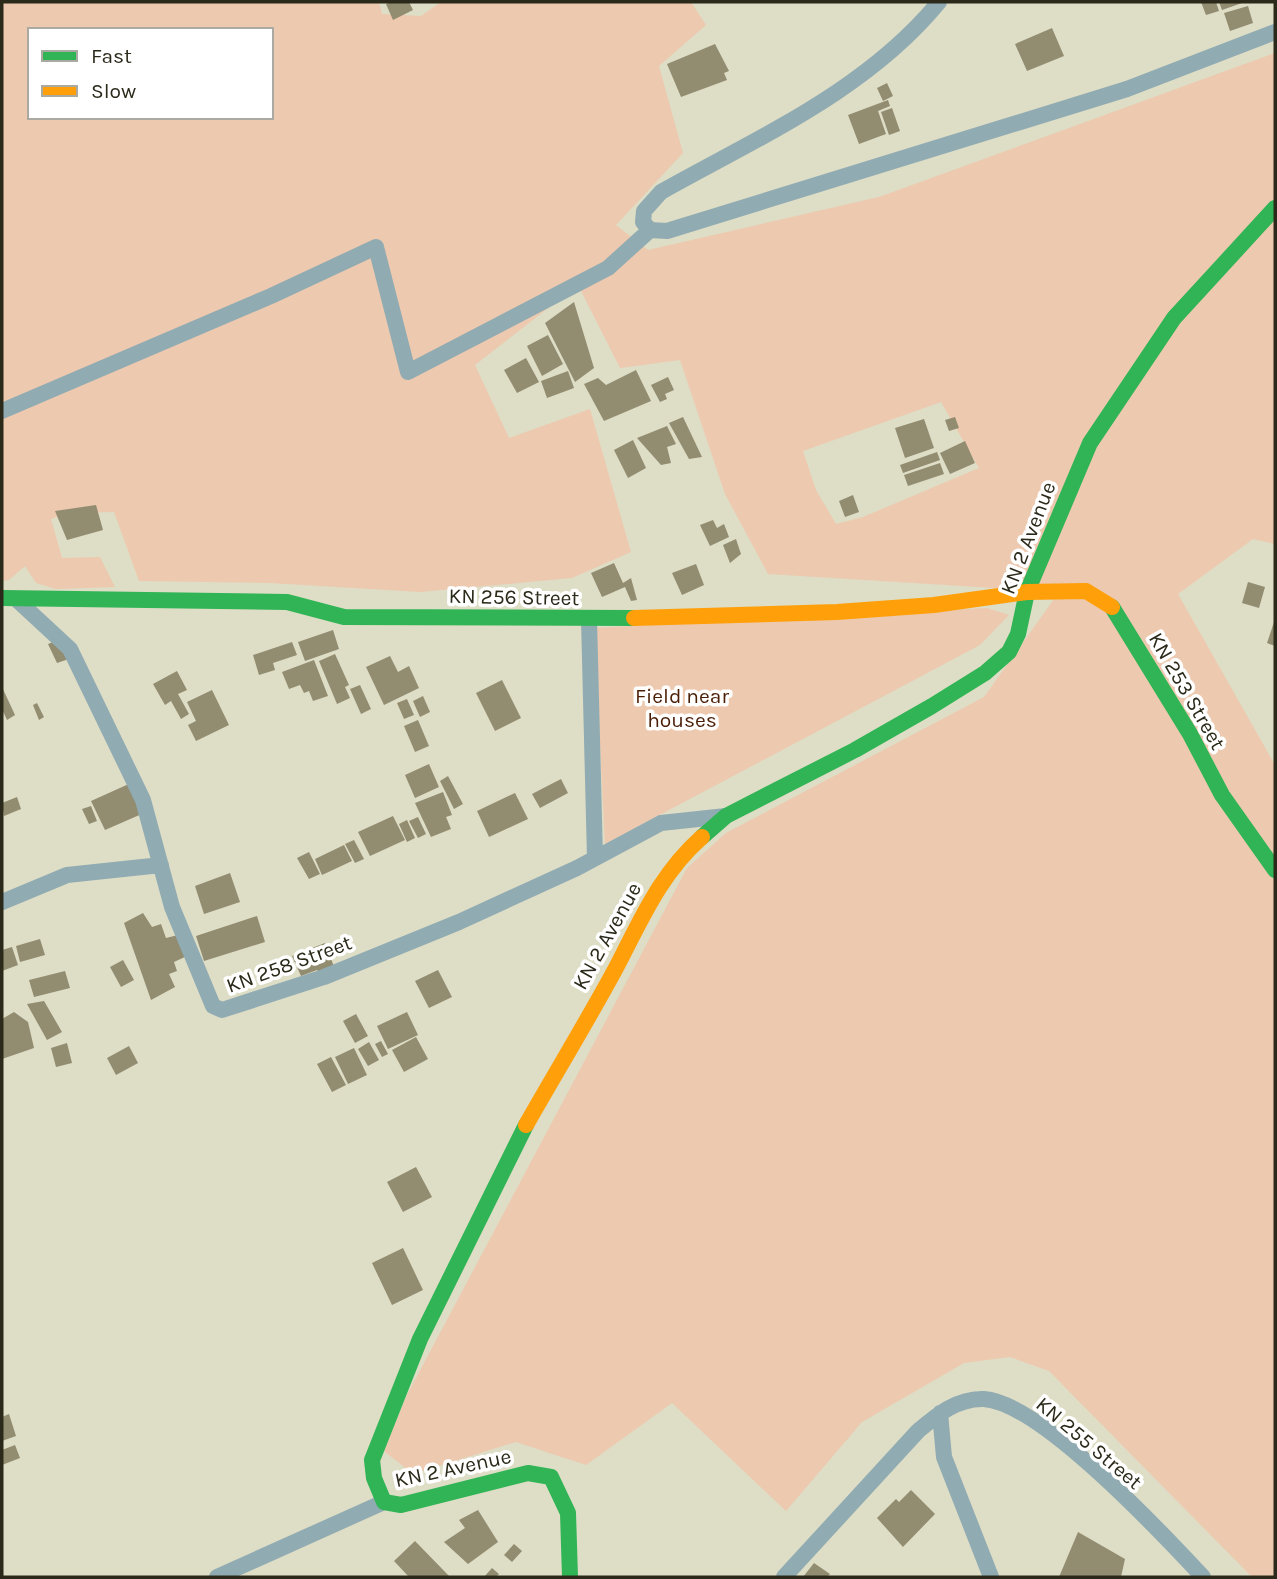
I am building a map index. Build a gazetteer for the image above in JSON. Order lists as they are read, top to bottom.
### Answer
{
  "streets": {
    "main road": ["KN 2 Avenue", "KN 256 Street", "KN 253 Street"],
    "street": ["KN 258 Street", "KN 255 Street"]
  },
  "crossings": [
    ["KN 2 Avenue", "KN 256 Street"],
    ["KN 2 Avenue", "KN 253 Street"],
    ["KN 2 Avenue", "KN 258 Street"],
    ["KN 256 Street", "KN 253 Street"],
    ["KN 256 Street", "KN 258 Street"]
  ],
  "parks": ["Field near houses"],
  "legend": ["Fast", "Slow"]
}
